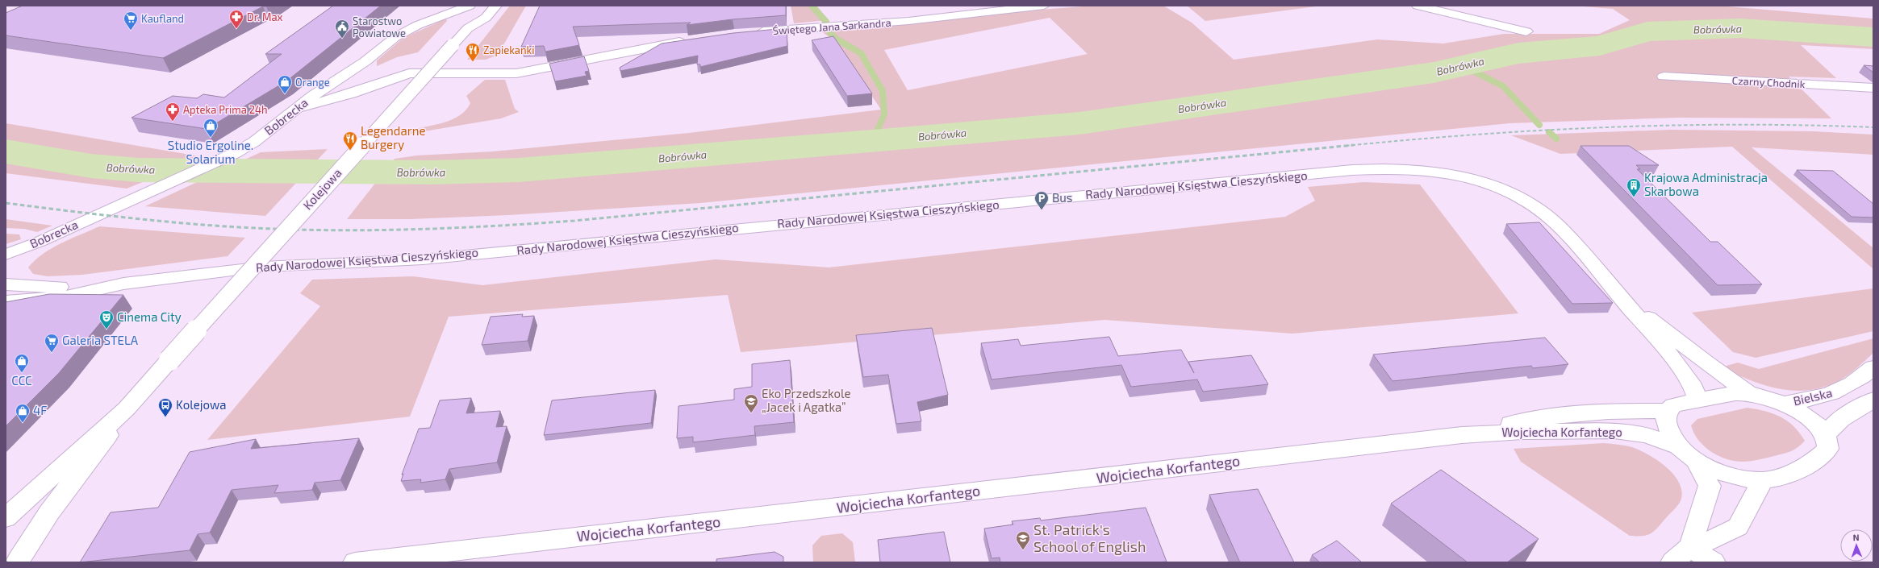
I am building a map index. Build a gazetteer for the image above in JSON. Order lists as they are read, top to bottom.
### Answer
{
  "streets": {
    "street": [
      "Świętego Jana Sarkandra",
      "Czarny Chodnik",
      "Bobrecka",
      "Rady Narodowej Księstwa Cieszyńskiego",
      "Kolejowa",
      "Bielska",
      "Wojciecha Korfantego"
    ]
  },
  "water": ["Bobrówka"],
  "places": {
    "pharmacy": ["Dr. Max", "Apteka Prima 24h"],
    "supermarket": ["Kaufland", "Galeria STELA"],
    "public building": ["Starostwo Powiatowe"],
    "restaurant": ["Zapiekanki", "Legendarne Burgery"],
    "shop": [
      "Orange",
      "Studio Ergoline. Solarium",
      "CCC",
      "4F"
    ],
    "building": ["Krajowa Administracja Skarbowa"],
    "parking": ["Bus"],
    "theatre": ["Cinema City"],
    "school or university": ["Eko Przedszkole „Jacek i Agatka”", "St. Patrick's School of English"],
    "bus stop": ["Kolejowa"]
  },
  "north": "top"
}
